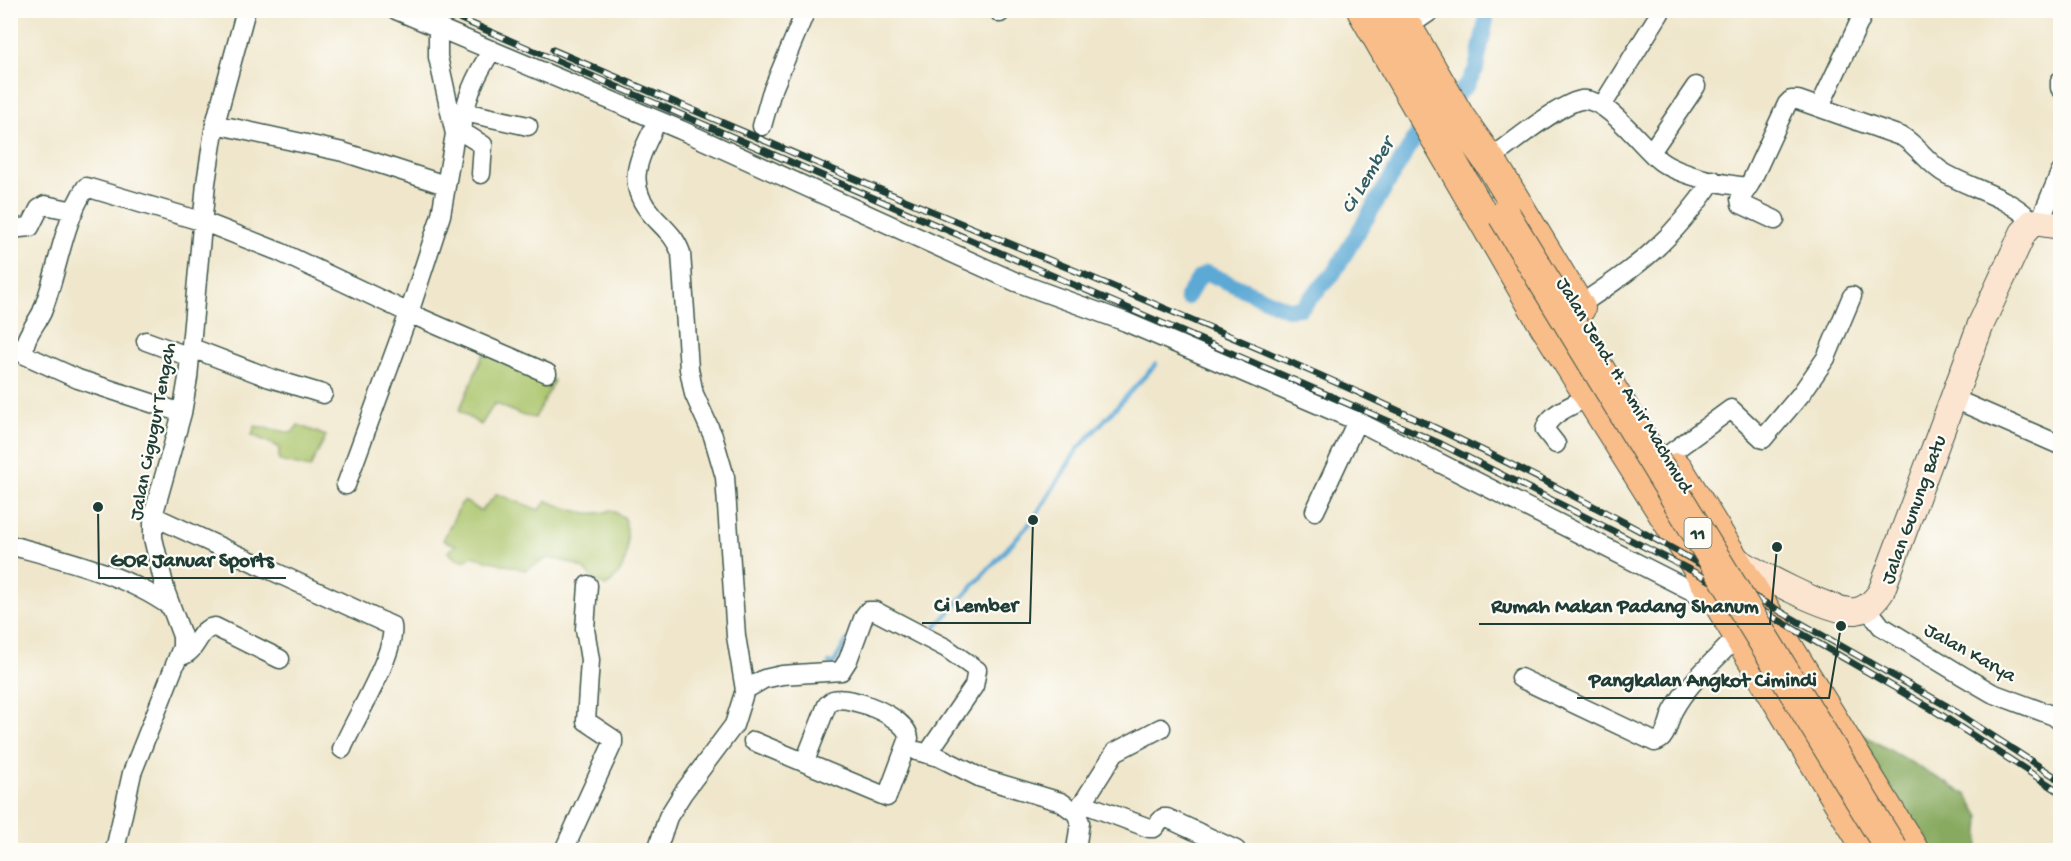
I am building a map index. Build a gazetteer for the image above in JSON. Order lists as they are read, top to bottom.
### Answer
{
  "streets": {
    "highway": ["Jalan Jend. H. Amir Machmud", "11"],
    "main road": ["Jalan Gunung Batu"],
    "street": ["Jalan Cigugur Tengah", "Jalan Karya"]
  },
  "crossings": [
    ["Jalan Jend. H. Amir Machmud", "11"],
    ["Jalan Gunung Batu", "Jalan Karya"]
  ],
  "water": ["Ci Lember"],
  "places": [
    "GOR Januar Sports",
    "Ci Lember",
    "Rumah Makan Padang Shanum",
    "Pangkalan Angkot Cimindi"
  ]
}
